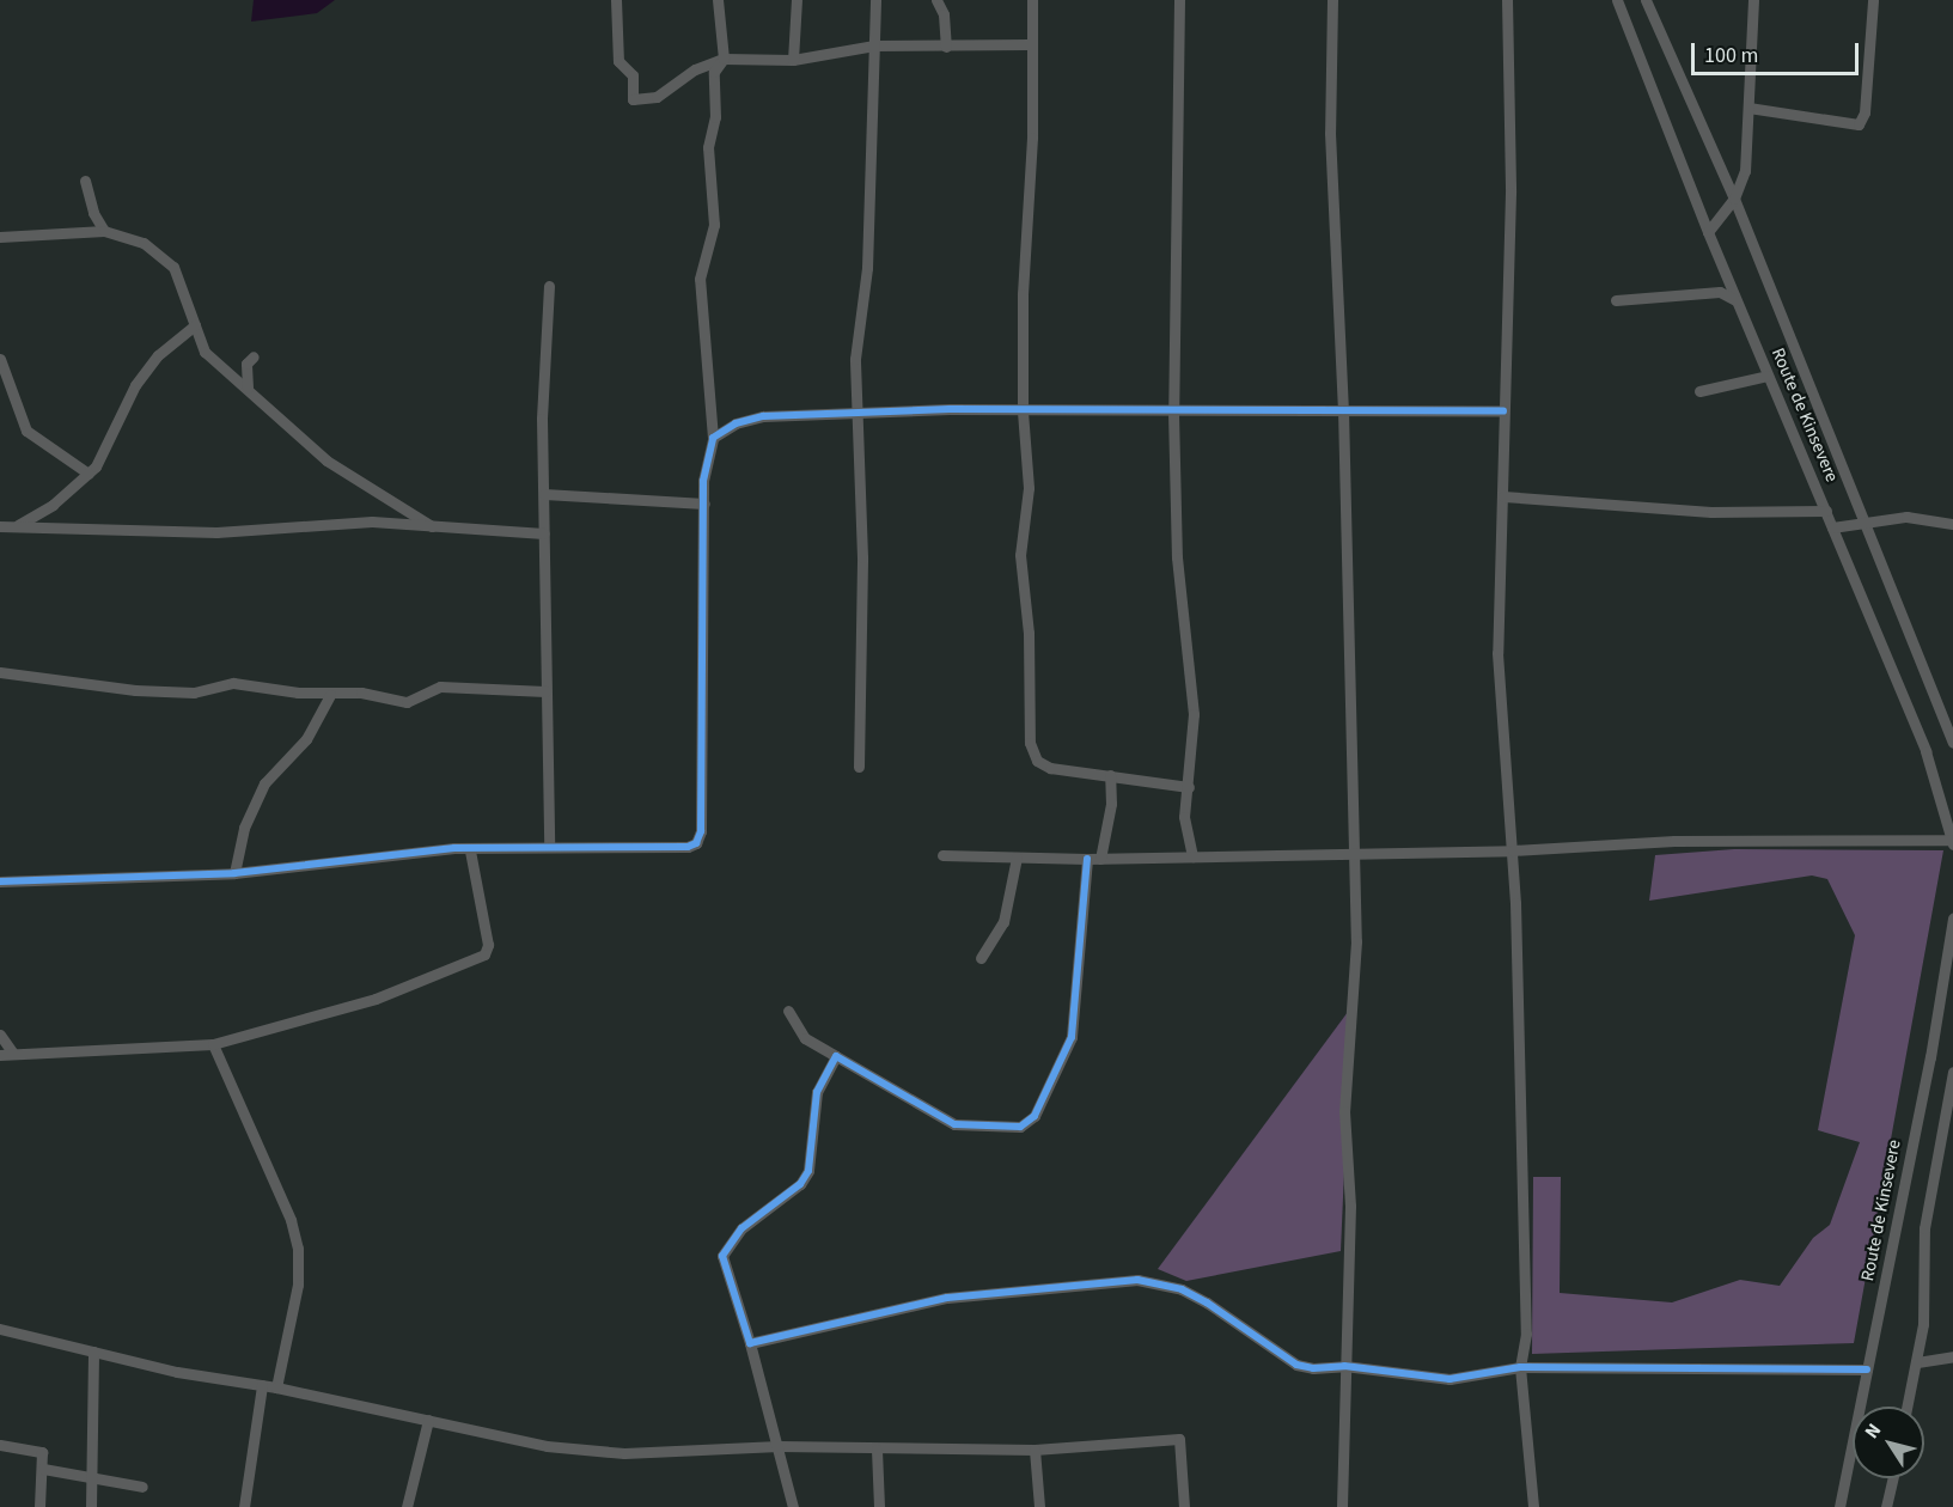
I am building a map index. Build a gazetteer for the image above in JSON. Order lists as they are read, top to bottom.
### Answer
{
  "streets": {
    "street": ["Route de Kinsevere"]
  },
  "scale_bar": "100 m",
  "north": "top left"
}
